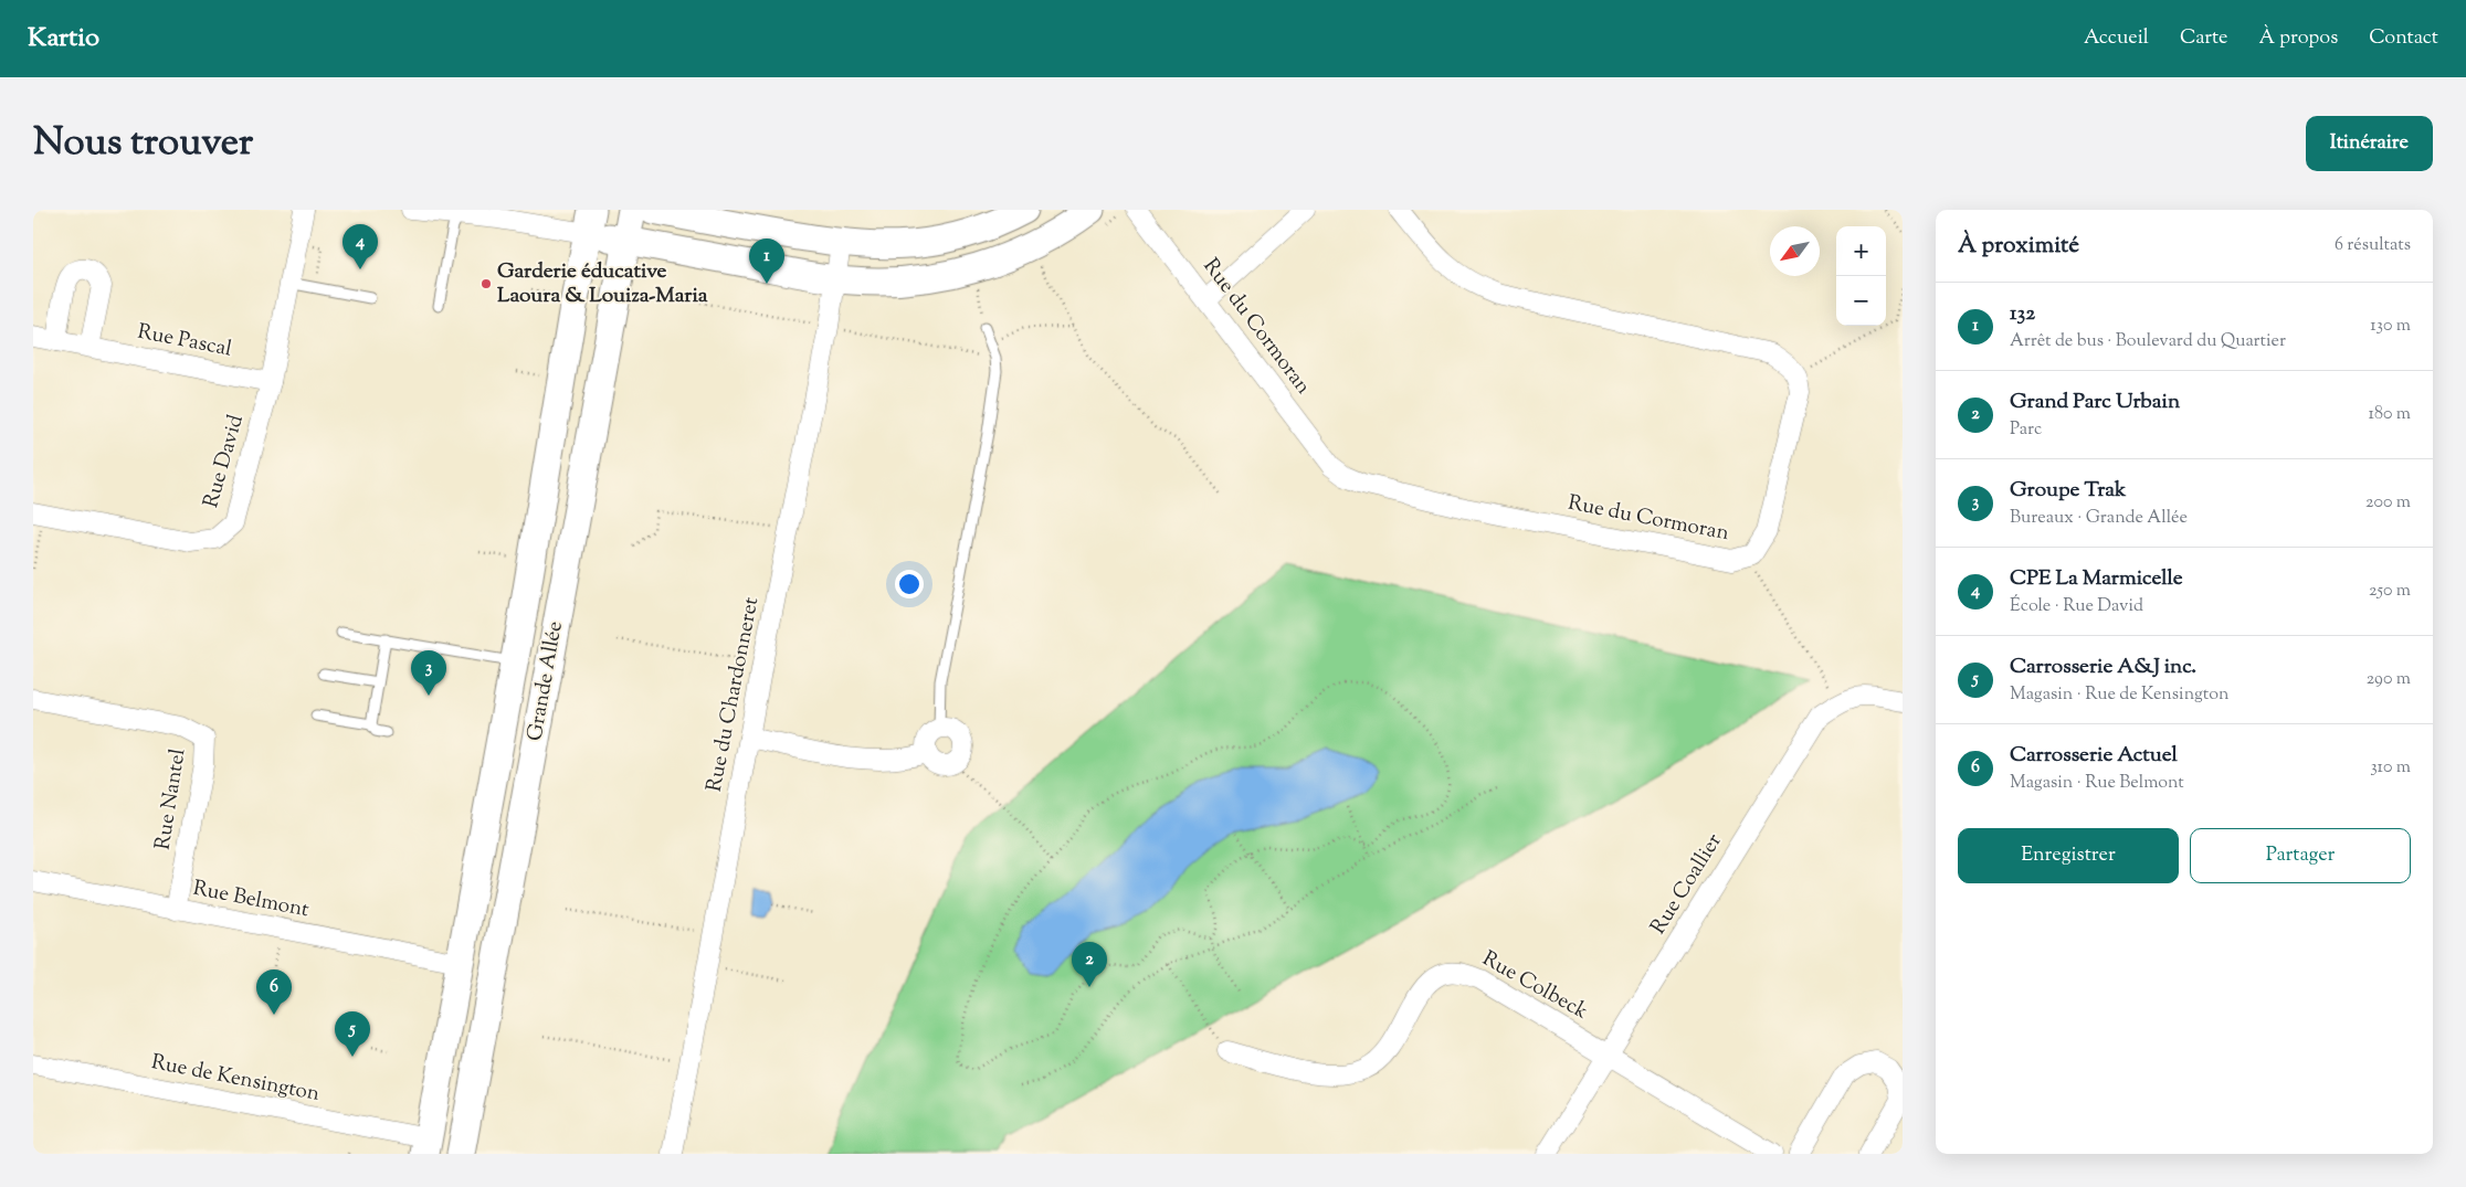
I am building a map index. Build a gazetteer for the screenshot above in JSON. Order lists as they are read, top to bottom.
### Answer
{
  "streets": {
    "main road": ["Grande Allée"],
    "street": [
      "Rue du Cormoran",
      "Rue Pascal",
      "Rue David",
      "Rue du Chardonneret",
      "Rue Nantel",
      "Rue Coallier",
      "Rue Belmont",
      "Rue Colbeck",
      "Rue de Kensington"
    ]
  },
  "crossings": [
    ["Rue Pascal", "Rue David"],
    ["Grande Allée", "Rue Belmont"],
    ["Grande Allée", "Rue de Kensington"],
    ["Rue Nantel", "Rue Belmont"],
    ["Rue Coallier", "Rue Colbeck"]
  ],
  "places": ["Garderie éducative Laoura & Louiza-Maria"],
  "north": "bottom left",
  "page": {
    "header": "Kartio",
    "nav": [
      "Accueil",
      "Carte",
      "À propos",
      "Contact"
    ],
    "title": "Nous trouver",
    "buttons": [
      "Itinéraire",
      ["Enregistrer", "Partager"]
    ],
    "heading": ["À proximité", "6 résultats"],
    "pins": [
      "4",
      "1",
      "3",
      "2",
      "6",
      "5"
    ],
    "map_buttons": ["+", "−"],
    "list": [
      {
        "mark": "1",
        "name": "132",
        "note": "Arrêt de bus · Boulevard du Quartier",
        "value": "130 m"
      },
      {
        "mark": "2",
        "name": "Grand Parc Urbain",
        "note": "Parc",
        "value": "180 m"
      },
      {
        "mark": "3",
        "name": "Groupe Trak",
        "note": "Bureaux · Grande Allée",
        "value": "200 m"
      },
      {
        "mark": "4",
        "name": "CPE La Marmicelle",
        "note": "École · Rue David",
        "value": "250 m"
      },
      {
        "mark": "5",
        "name": "Carrosserie A&J inc.",
        "note": "Magasin · Rue de Kensington",
        "value": "290 m"
      },
      {
        "mark": "6",
        "name": "Carrosserie Actuel",
        "note": "Magasin · Rue Belmont",
        "value": "310 m"
      }
    ]
  }
}
